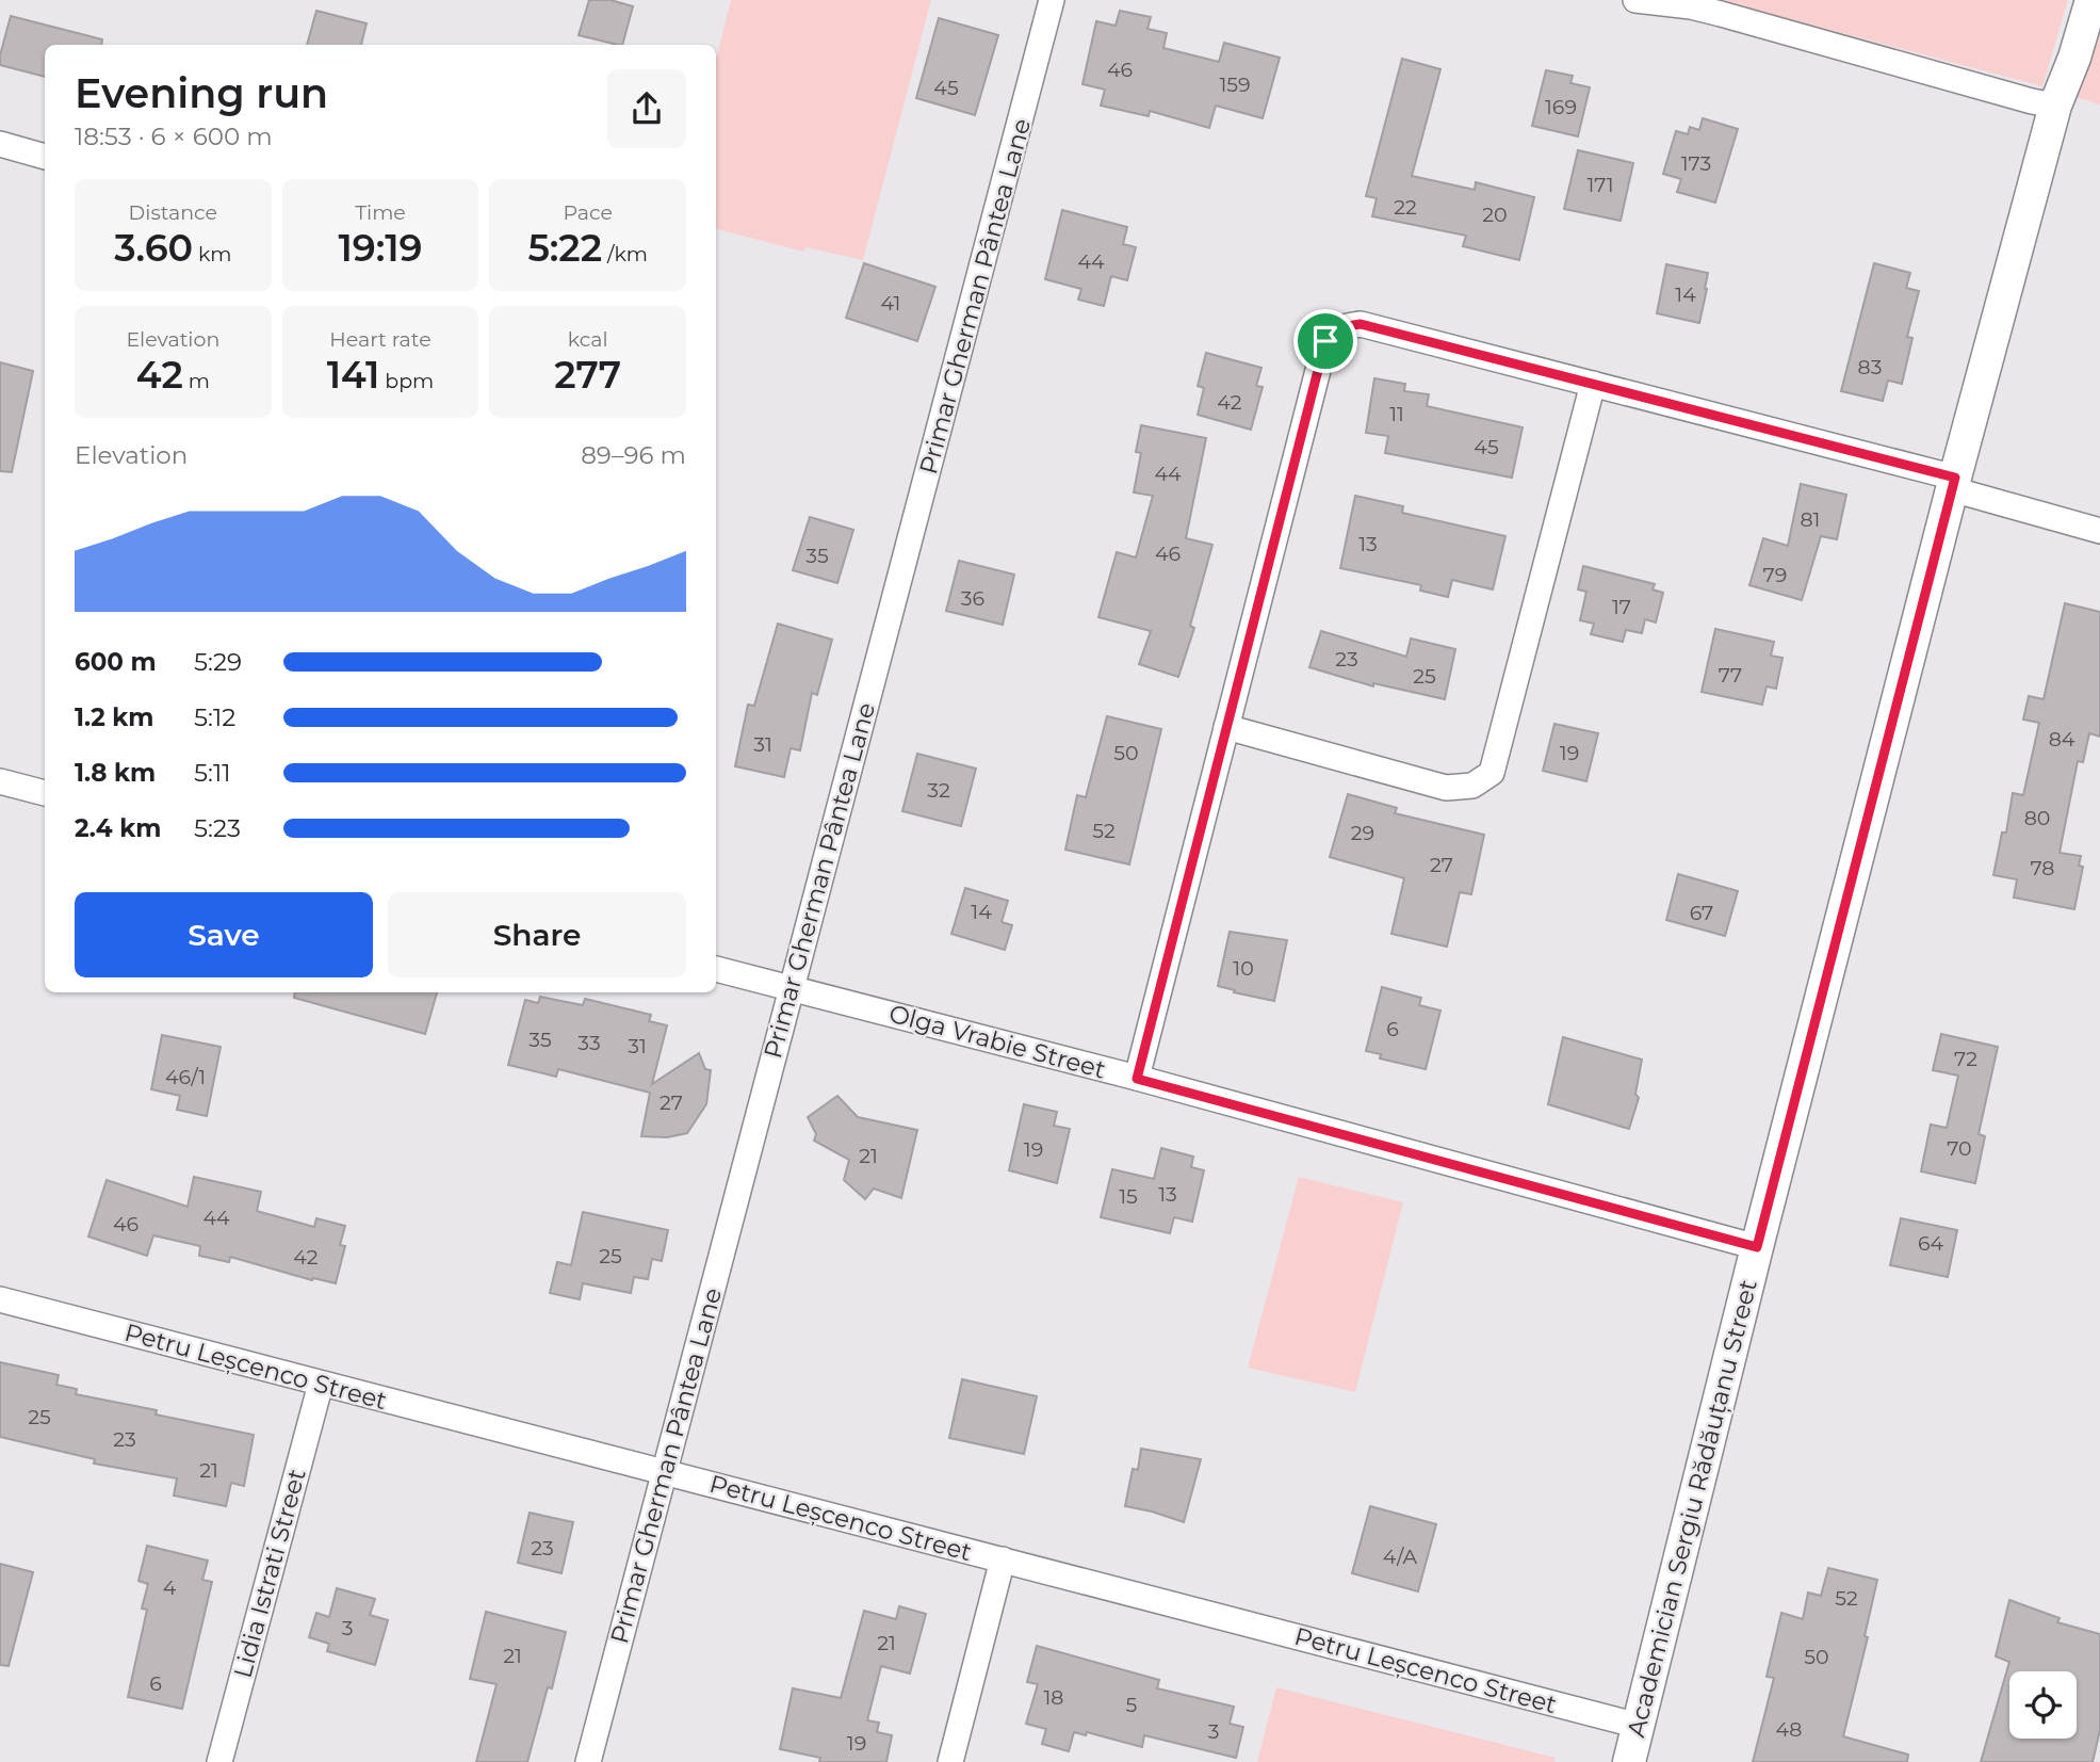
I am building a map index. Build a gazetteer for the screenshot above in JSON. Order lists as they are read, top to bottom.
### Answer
{
  "streets": {
    "street": [
      "Primar Gherman Pântea Lane",
      "Olga Vrabie Street",
      "Petru Leșcenco Street",
      "Academician Sergiu Rădăuțanu Street",
      "Lidia Istrati Street"
    ]
  },
  "crossings": [
    ["Primar Gherman Pântea Lane", "Olga Vrabie Street"],
    ["Primar Gherman Pântea Lane", "Petru Leșcenco Street"],
    ["Olga Vrabie Street", "Academician Sergiu Rădăuțanu Street"],
    ["Petru Leșcenco Street", "Academician Sergiu Rădăuțanu Street"],
    ["Petru Leșcenco Street", "Lidia Istrati Street"]
  ],
  "house_numbers": [
    "46",
    "159",
    "45",
    "169",
    "173",
    "171",
    "22",
    "20",
    "44",
    "14",
    "41",
    "83",
    "42",
    "11",
    "45",
    "44",
    "81",
    "13",
    "46",
    "35",
    "79",
    "36",
    "17",
    "23",
    "77",
    "25",
    "84",
    "31",
    "50",
    "19",
    "32",
    "80",
    "52",
    "29",
    "27",
    "78",
    "14",
    "67",
    "10",
    "6",
    "35",
    "33",
    "31",
    "72",
    "46/1",
    "27",
    "70",
    "19",
    "21",
    "13",
    "15",
    "44",
    "46",
    "64",
    "25",
    "42",
    "25",
    "23",
    "21",
    "23",
    "4/A",
    "4",
    "52",
    "3",
    "21",
    "21",
    "50",
    "6",
    "18",
    "5",
    "48",
    "3",
    "19"
  ],
  "page": {
    "heading": ["Evening run", "18:53 · 6 × 600 m"],
    "stats": [
      ["Distance", "3.60 km"],
      ["Time", "19:19"],
      ["Pace", "5:22 /km"],
      ["Elevation", "42 m"],
      ["Heart rate", "141 bpm"],
      ["kcal", "277"]
    ],
    "chart": ["Elevation", "89–96 m"],
    "list": [
      {
        "name": "600 m",
        "note": "5:29"
      },
      {
        "name": "1.2 km",
        "note": "5:12"
      },
      {
        "name": "1.8 km",
        "note": "5:11"
      },
      {
        "name": "2.4 km",
        "note": "5:23"
      }
    ],
    "buttons": ["Save", "Share"]
  }
}
